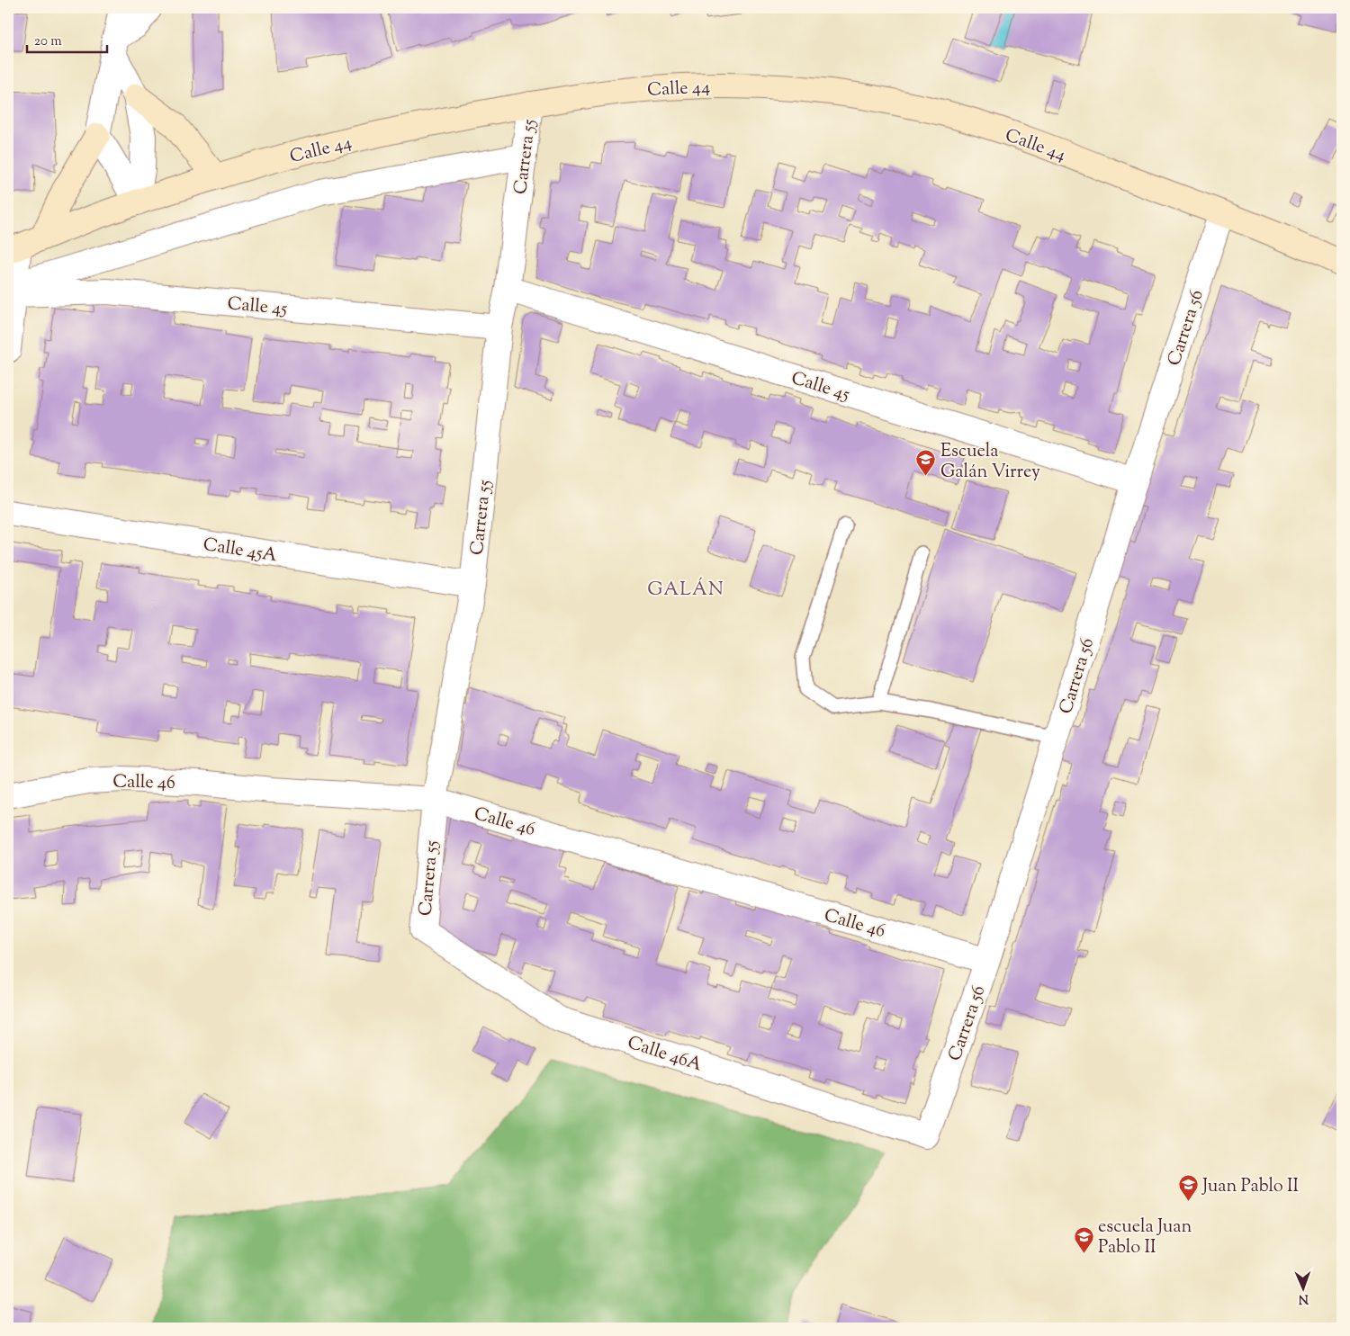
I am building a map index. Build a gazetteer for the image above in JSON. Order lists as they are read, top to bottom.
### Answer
{
  "streets": {
    "main road": ["Calle 44"],
    "street": [
      "Carrera 55",
      "Calle 45",
      "Carrera 56",
      "Calle 45A",
      "Calle 46",
      "Calle 46A"
    ]
  },
  "crossings": [
    ["Calle 44", "Carrera 55"],
    ["Calle 44", "Carrera 56"],
    ["Carrera 55", "Calle 45"],
    ["Carrera 55", "Calle 45A"],
    ["Carrera 55", "Calle 46"],
    ["Carrera 55", "Calle 46A"],
    ["Calle 45", "Carrera 56"],
    ["Carrera 56", "Calle 46"],
    ["Carrera 56", "Calle 46A"]
  ],
  "districts": ["GALÁN"],
  "places": {
    "school or university": ["Escuela Galán Virrey", "Juan Pablo II", "escuela Juan Pablo II"]
  },
  "scale_bar": "20 m",
  "north": "bottom"
}
